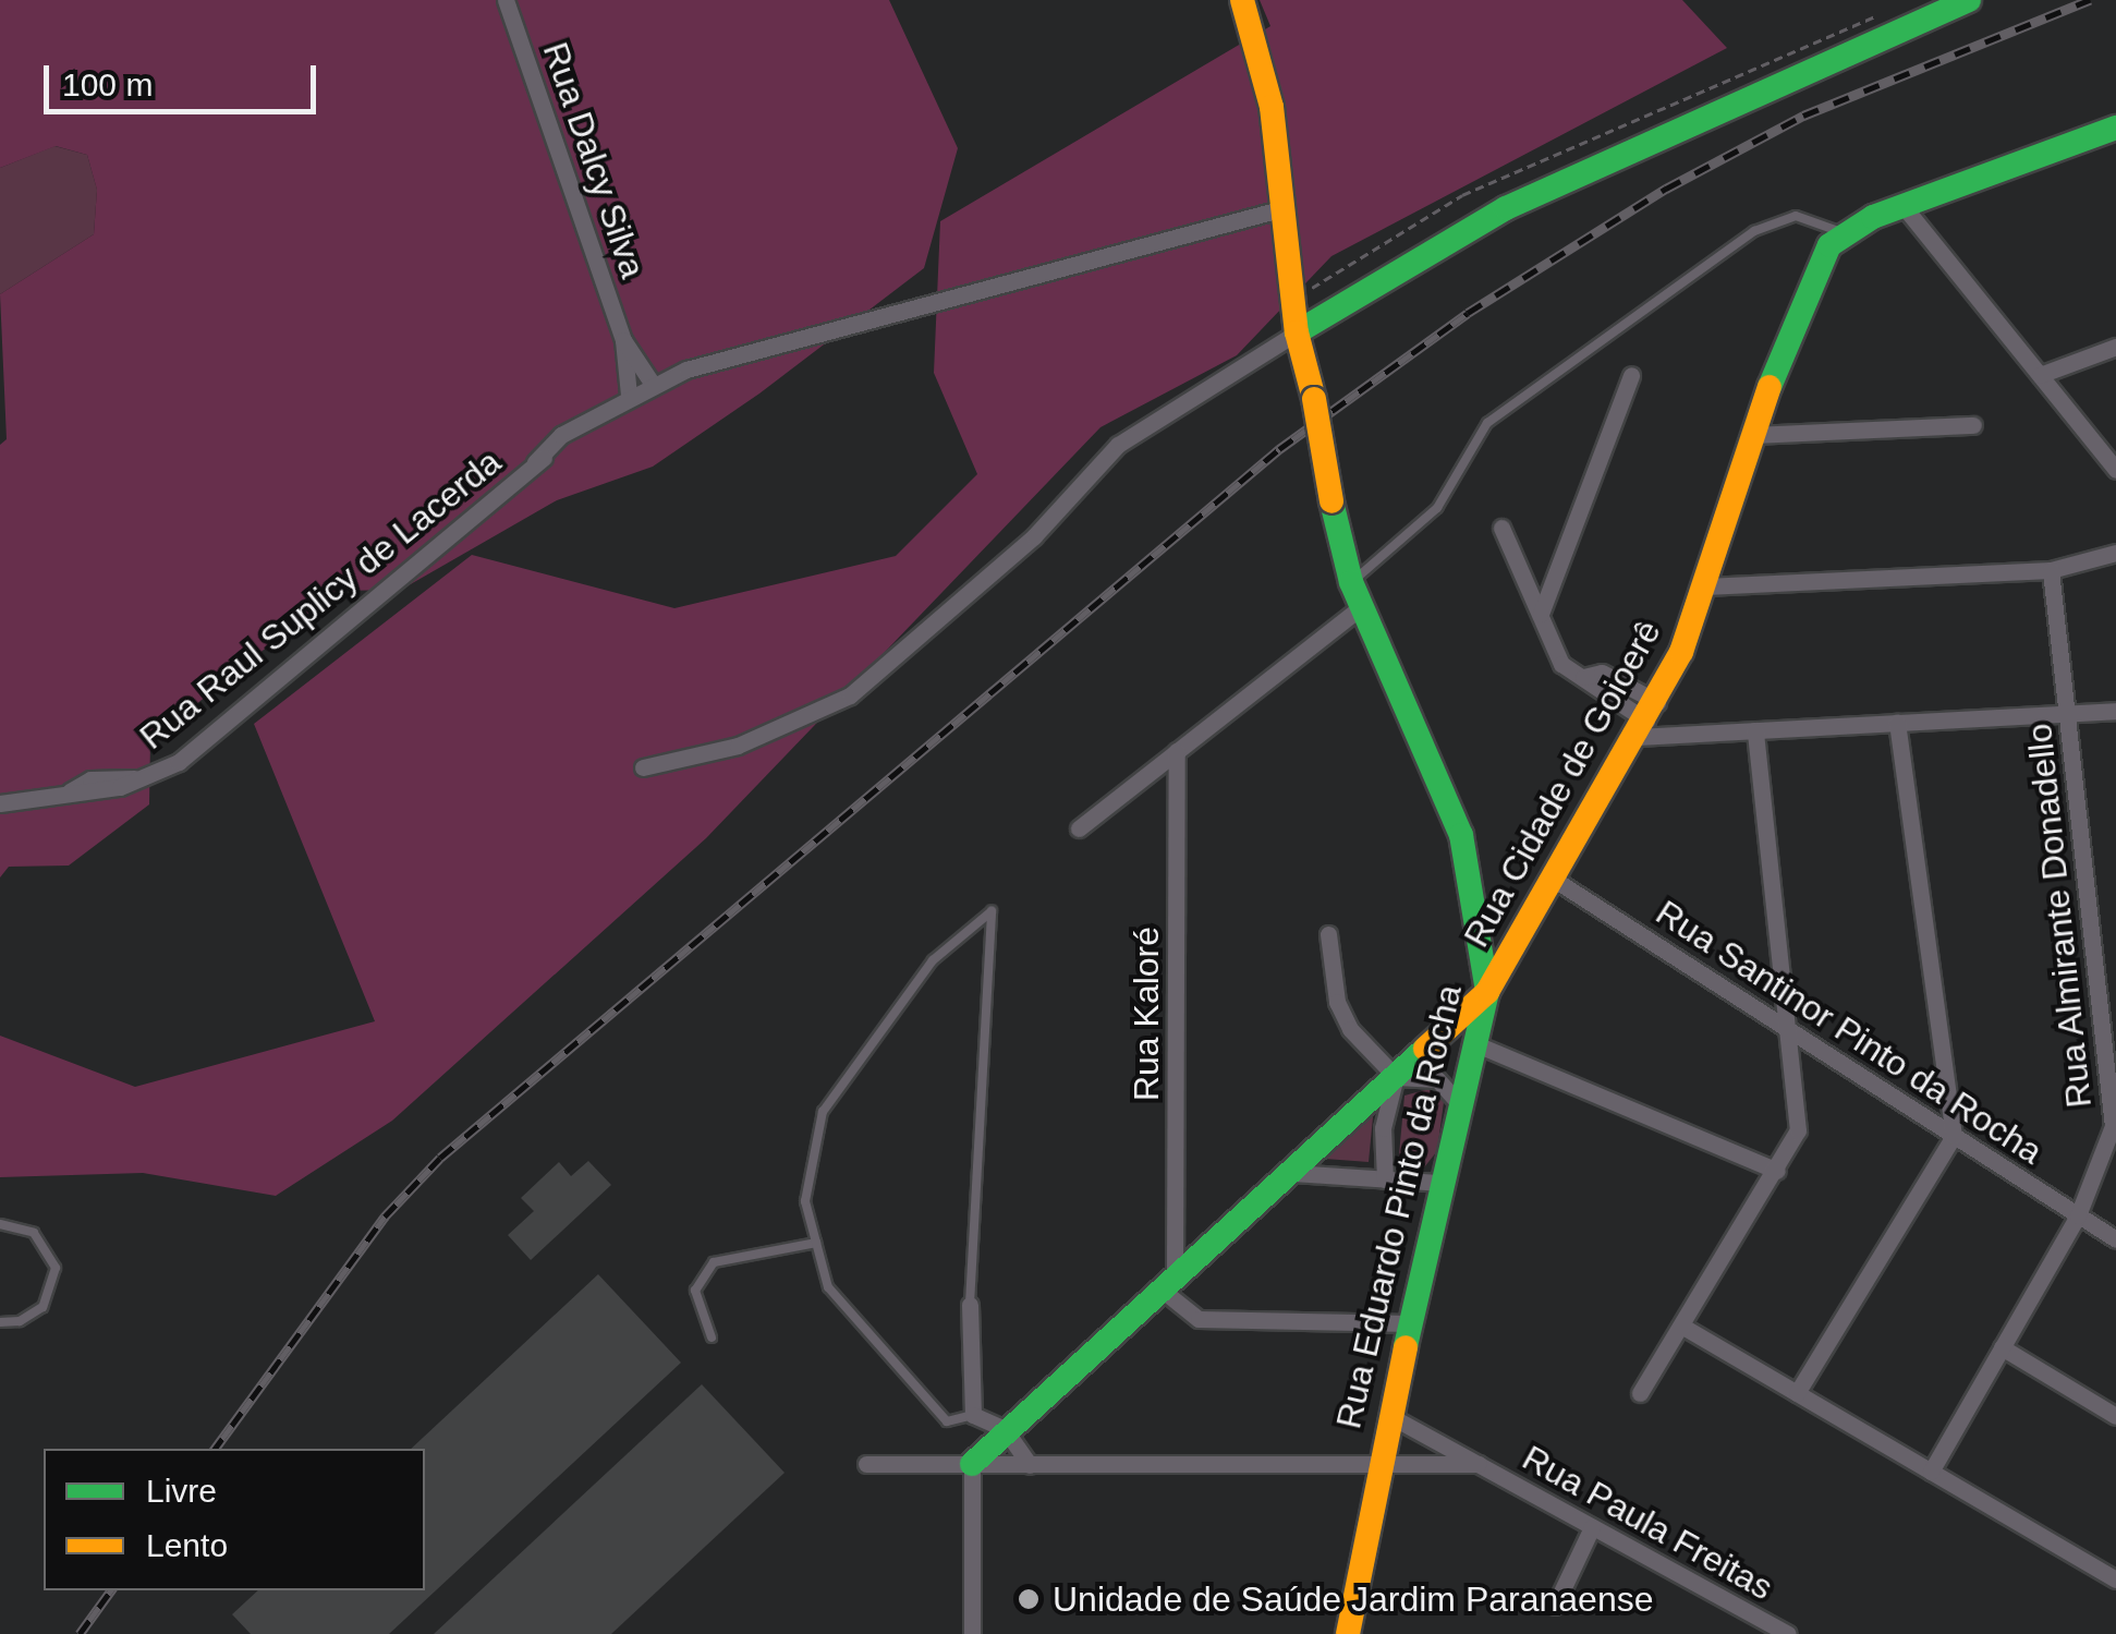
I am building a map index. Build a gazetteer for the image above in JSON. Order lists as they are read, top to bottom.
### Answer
{
  "streets": {
    "street": [
      "Rua Dalcy Silva",
      "Rua Raul Suplicy de Lacerda",
      "Rua Cidade de Goioerê",
      "Rua Almirante Donadello",
      "Rua Kaloré",
      "Rua Santinor Pinto da Rocha",
      "Rua Eduardo Pinto da Rocha",
      "Rua Paula Freitas"
    ]
  },
  "crossings": [
    ["Rua Dalcy Silva", "Rua Raul Suplicy de Lacerda"],
    ["Rua Raul Suplicy de Lacerda", "Rua Eduardo Pinto da Rocha"],
    ["Rua Cidade de Goioerê", "Rua Kaloré"],
    ["Rua Cidade de Goioerê", "Rua Santinor Pinto da Rocha"],
    ["Rua Cidade de Goioerê", "Rua Eduardo Pinto da Rocha"],
    ["Rua Cidade de Goioerê", "Rua Paula Freitas"],
    ["Rua Almirante Donadello", "Rua Santinor Pinto da Rocha"],
    ["Rua Eduardo Pinto da Rocha", "Rua Paula Freitas"]
  ],
  "places": ["Unidade de Saúde Jardim Paranaense"],
  "legend": ["Livre", "Lento"],
  "scale_bar": "100 m"
}
